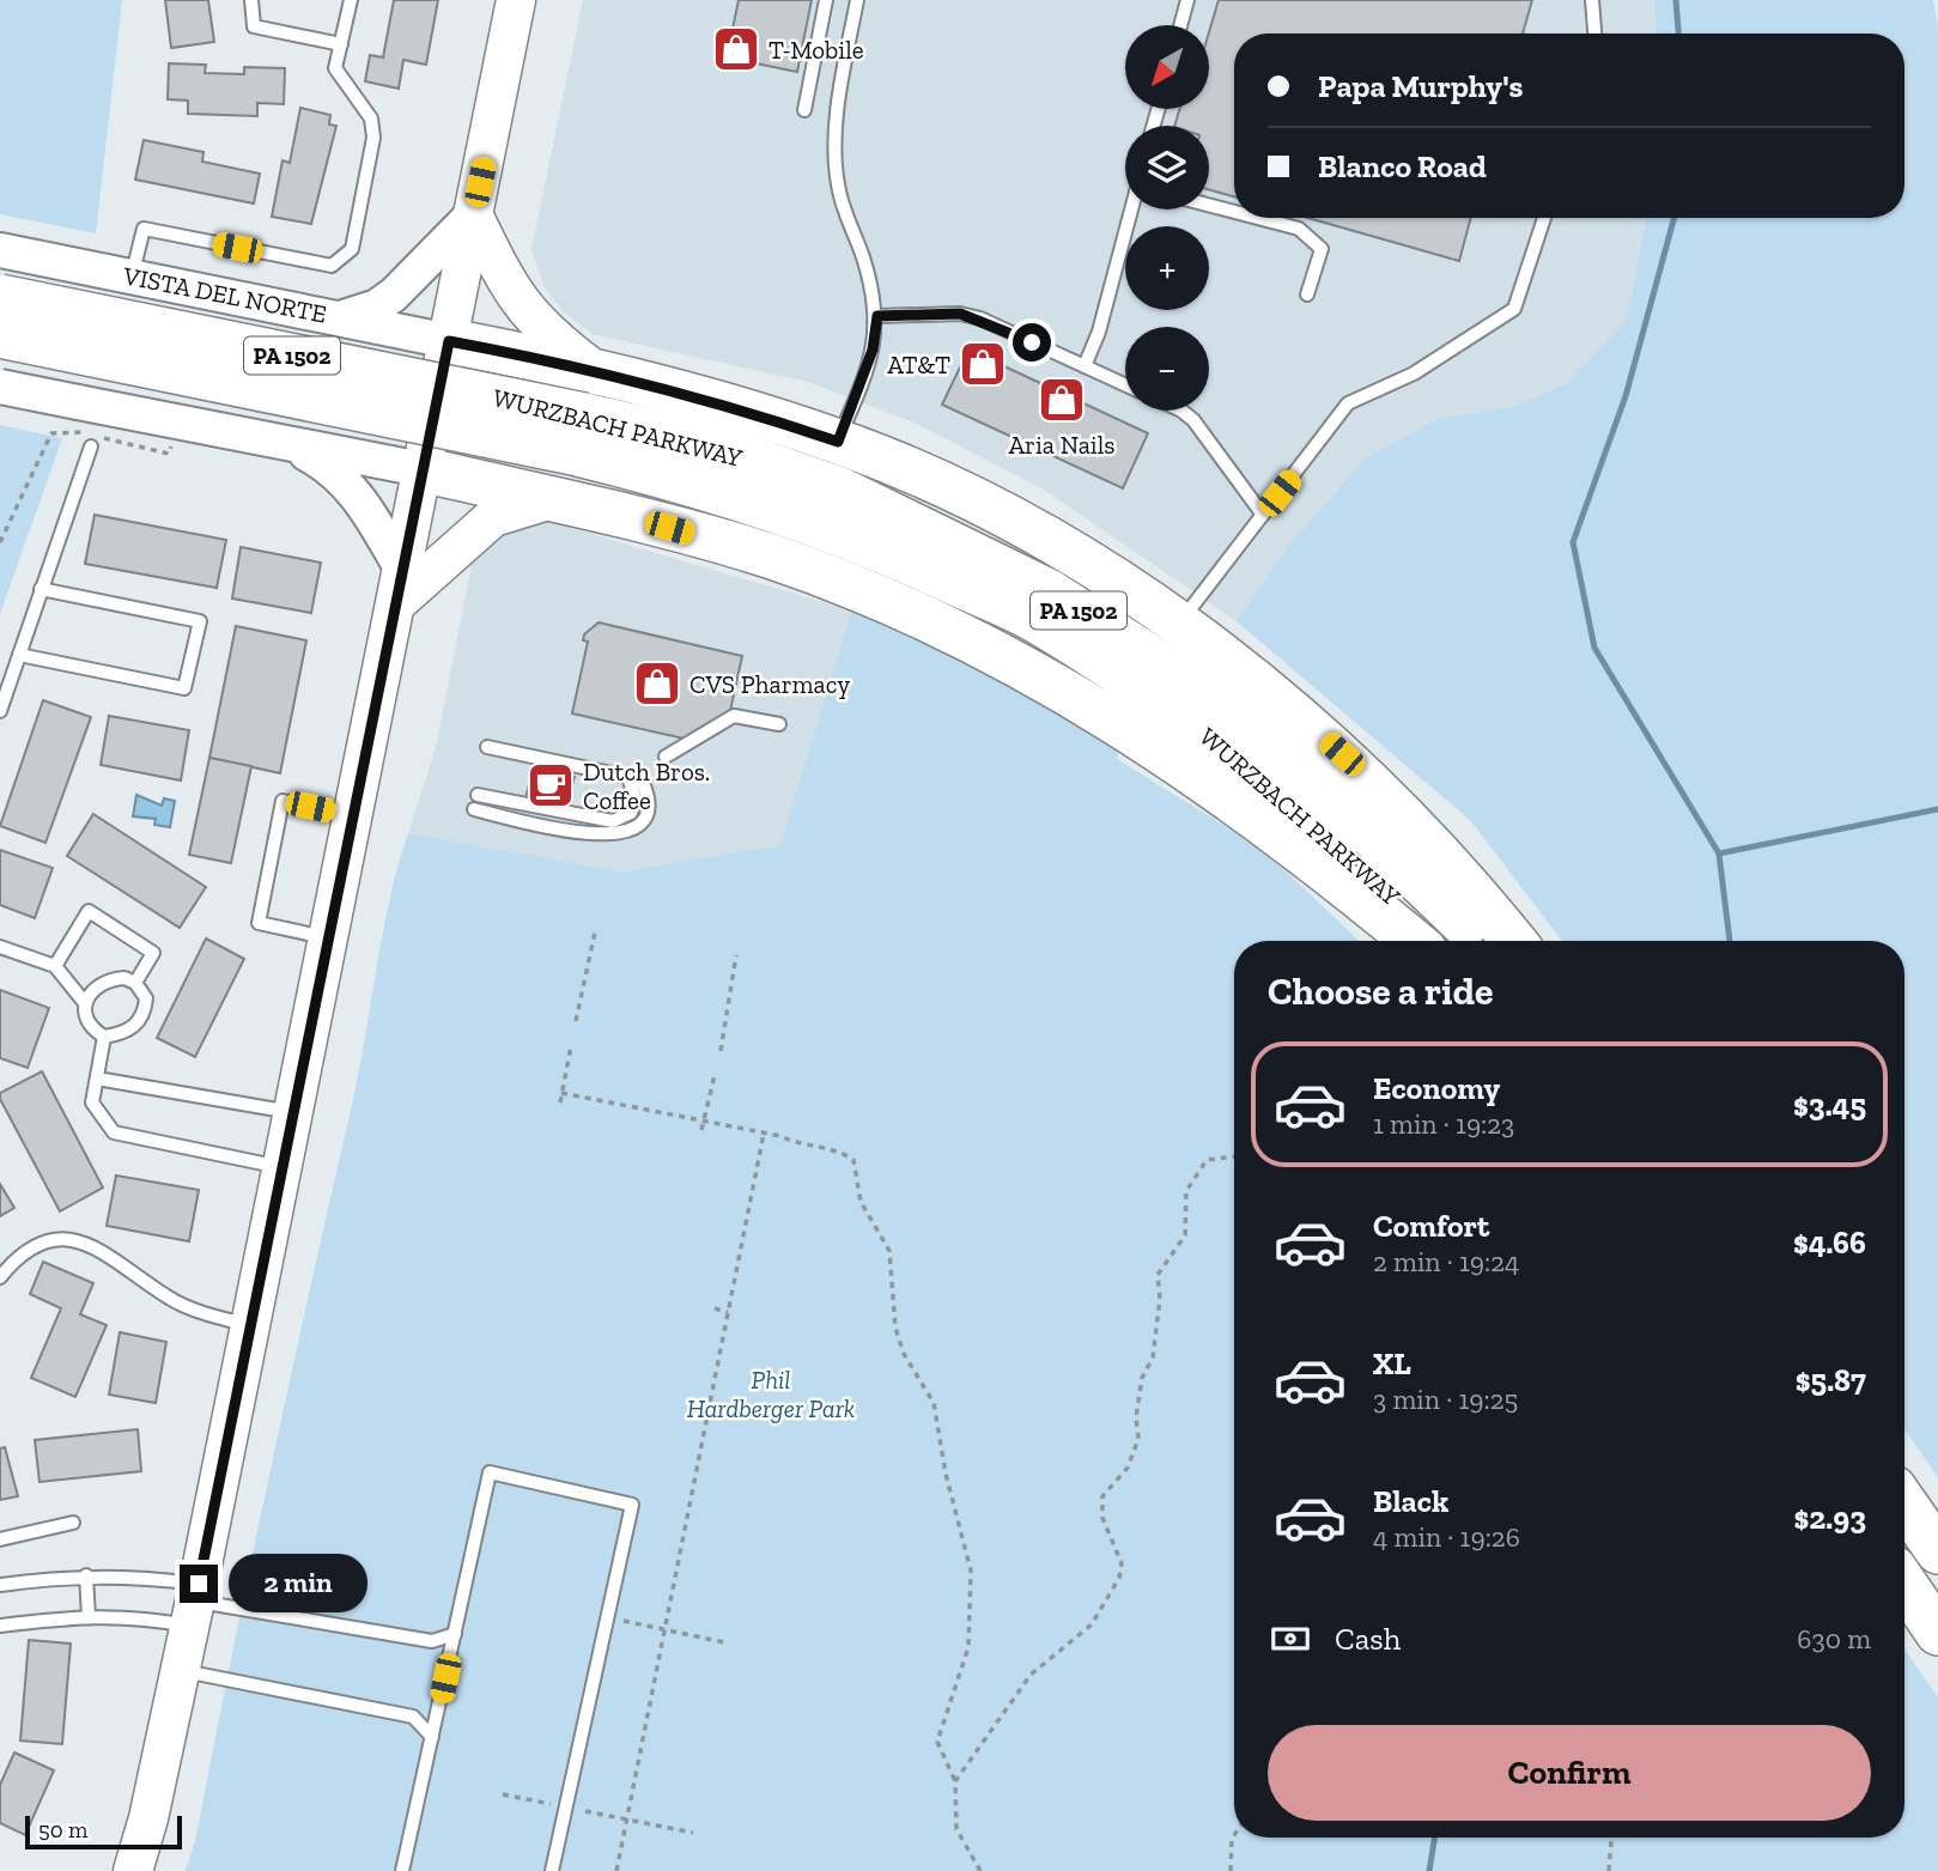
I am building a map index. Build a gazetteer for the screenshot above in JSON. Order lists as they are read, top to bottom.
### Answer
{
  "streets": {
    "highway": ["PA 1502", "WURZBACH PARKWAY"],
    "street": ["VISTA DEL NORTE"]
  },
  "parks": ["Phil Hardberger Park"],
  "places": {
    "shop": [
      "T-Mobile",
      "AT&T",
      "Aria Nails",
      "CVS Pharmacy"
    ],
    "cafe": ["Dutch Bros. Coffee"]
  },
  "scale_bar": "50 m",
  "north": "bottom left",
  "page": {
    "map_buttons": ["+", "−"],
    "banner": ["Papa Murphy's", "Blanco Road"],
    "heading": "Choose a ride",
    "list": [
      {
        "name": "Economy",
        "note": "1 min · 19:23",
        "value": "$3.45"
      },
      {
        "name": "Comfort",
        "note": "2 min · 19:24",
        "value": "$4.66"
      },
      {
        "name": "XL",
        "note": "3 min · 19:25",
        "value": "$5.87"
      },
      {
        "name": "Black",
        "note": "4 min · 19:26",
        "value": "$2.93"
      }
    ],
    "bubble": "2 min",
    "pay": ["Cash", "630 m"],
    "buttons": "Confirm",
    "scale": "50 m"
  }
}
